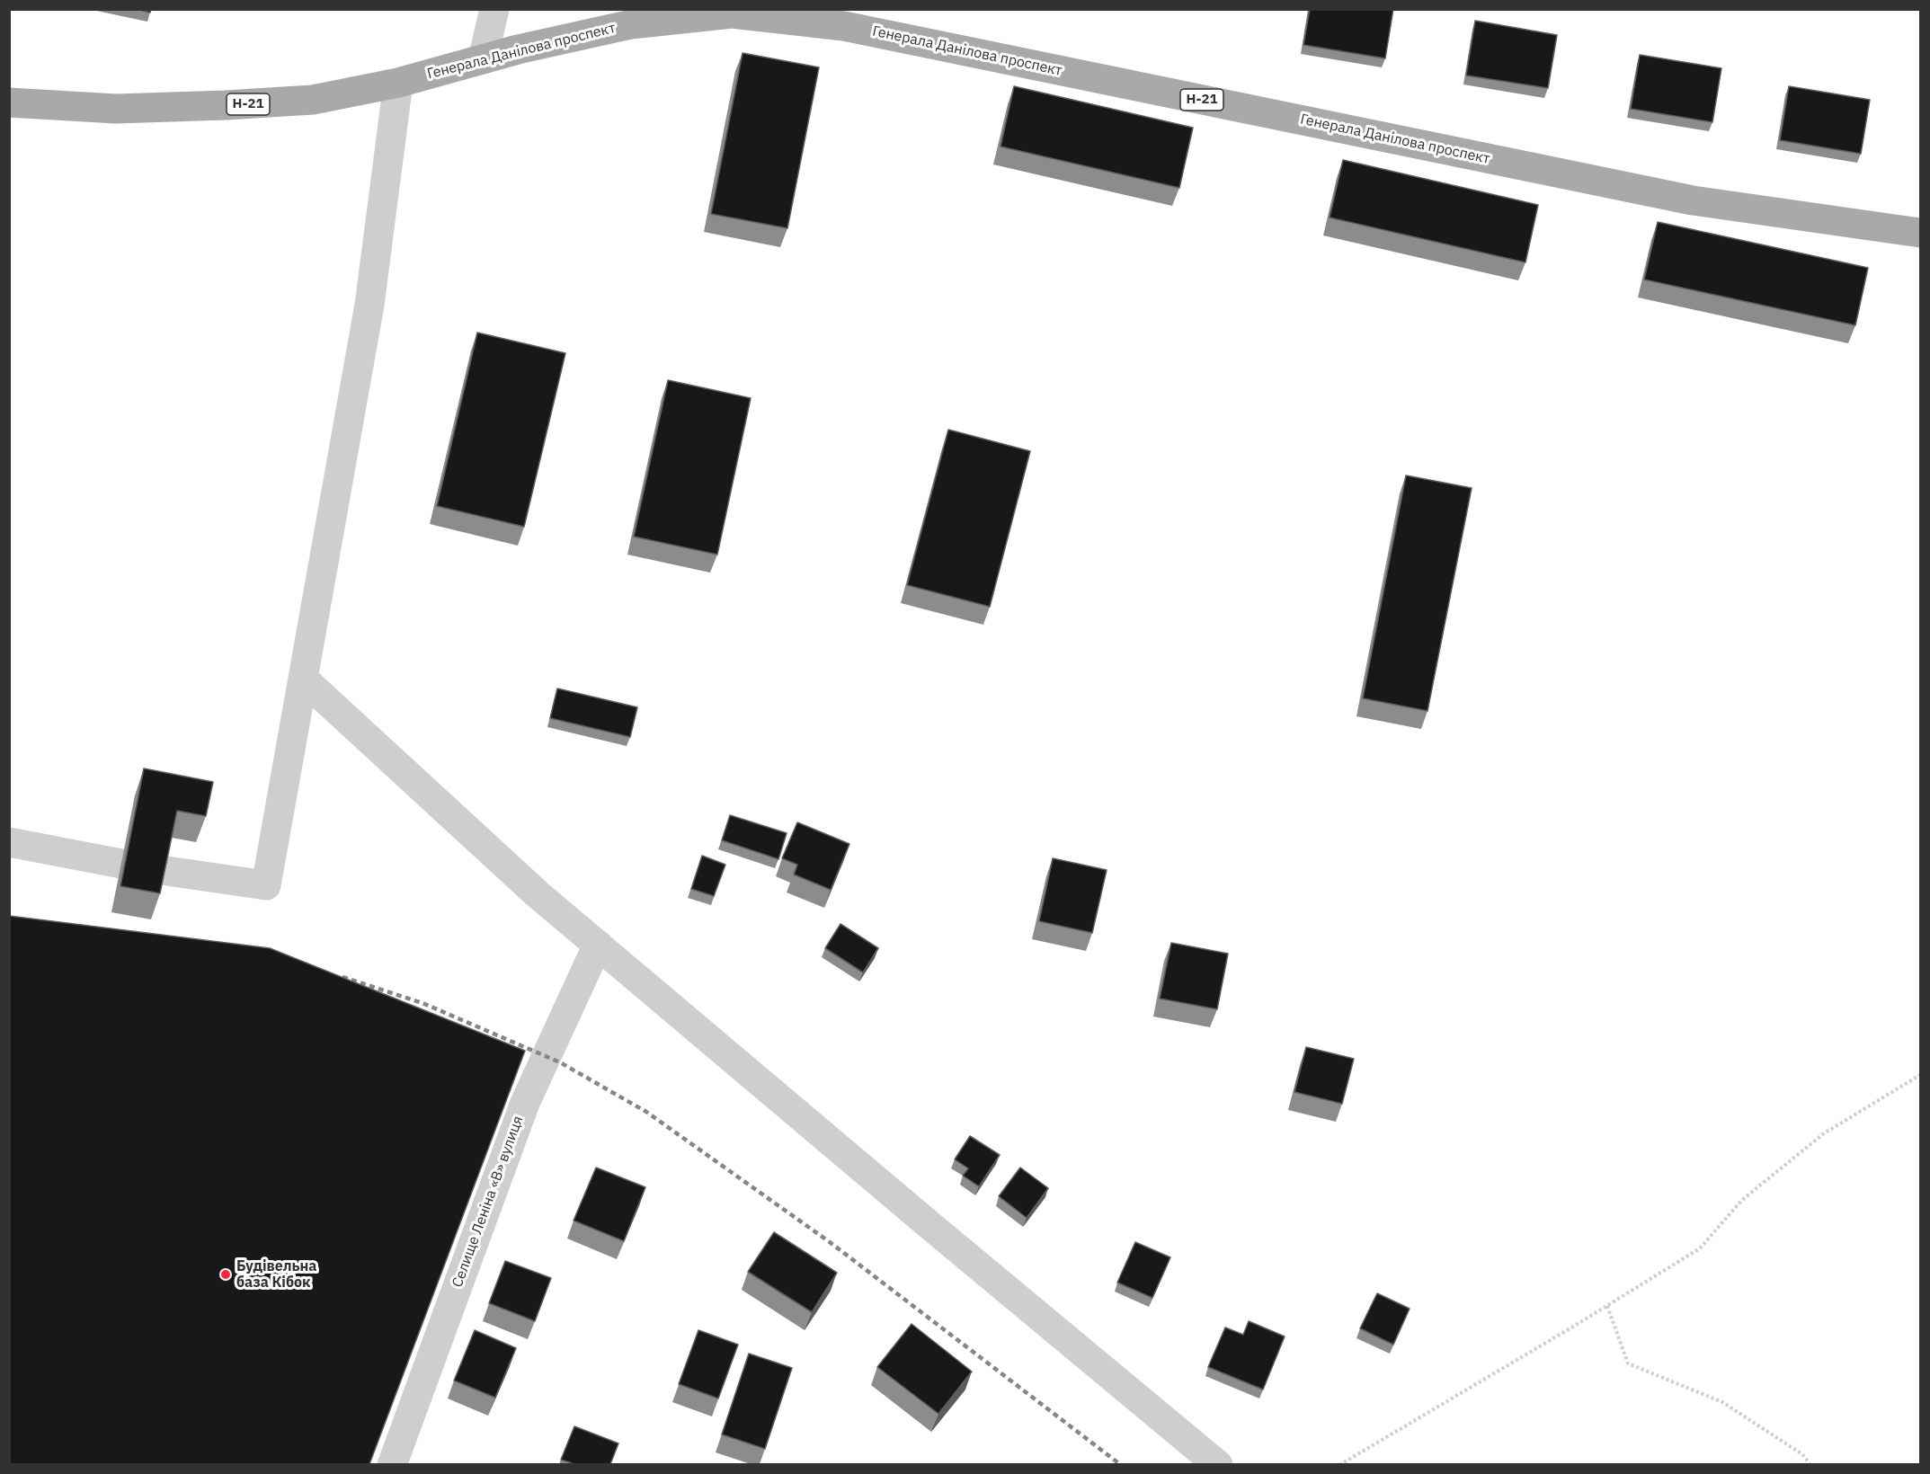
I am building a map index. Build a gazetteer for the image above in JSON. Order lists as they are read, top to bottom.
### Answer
{
  "streets": {
    "main road": ["Генерала Данілова проспект", "Н-21"],
    "street": ["Селище Леніна «В» вулиця"]
  },
  "places": ["Будівельна база Кібок"]
}
